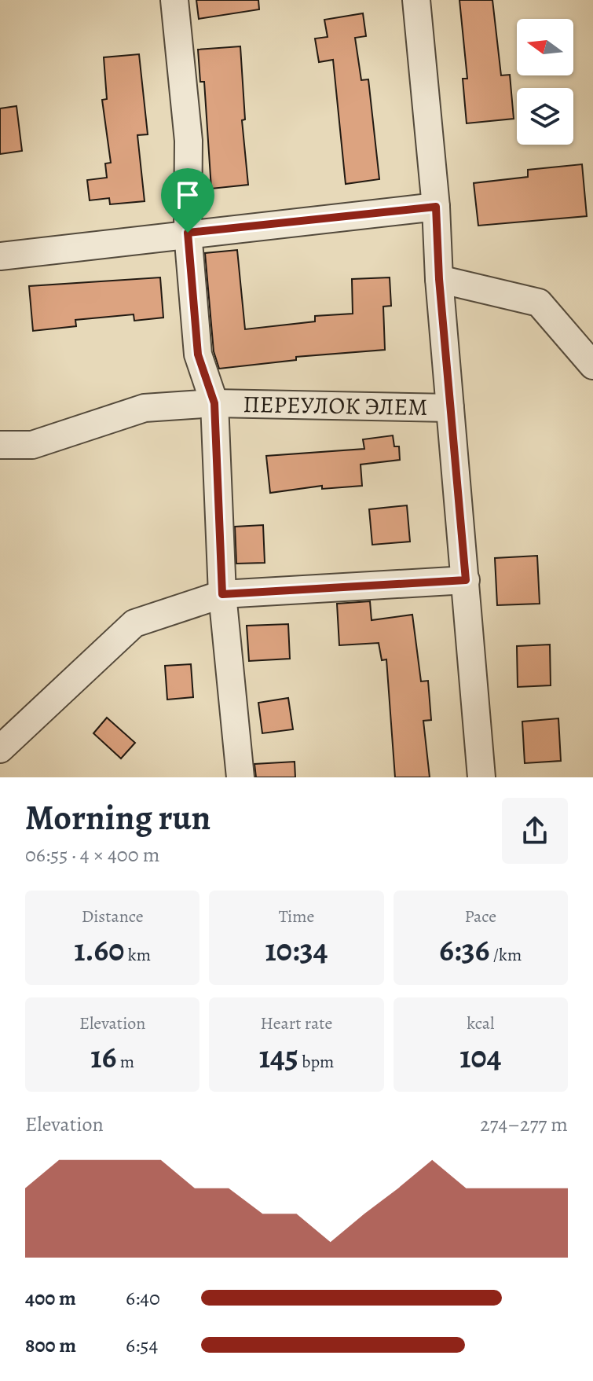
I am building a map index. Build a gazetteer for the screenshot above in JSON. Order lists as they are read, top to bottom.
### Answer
{
  "streets": {
    "street": ["ПЕРЕУЛОК ЭЛЕМ"]
  },
  "north": "left",
  "page": {
    "heading": ["Morning run", "06:55 · 4 × 400 m"],
    "stats": [
      ["Distance", "1.60 km"],
      ["Time", "10:34"],
      ["Pace", "6:36 /km"],
      ["Elevation", "16 m"],
      ["Heart rate", "145 bpm"],
      ["kcal", "104"]
    ],
    "chart": ["Elevation", "274–277 m"],
    "list": [
      {
        "name": "400 m",
        "note": "6:40"
      },
      {
        "name": "800 m",
        "note": "6:54"
      }
    ]
  }
}
